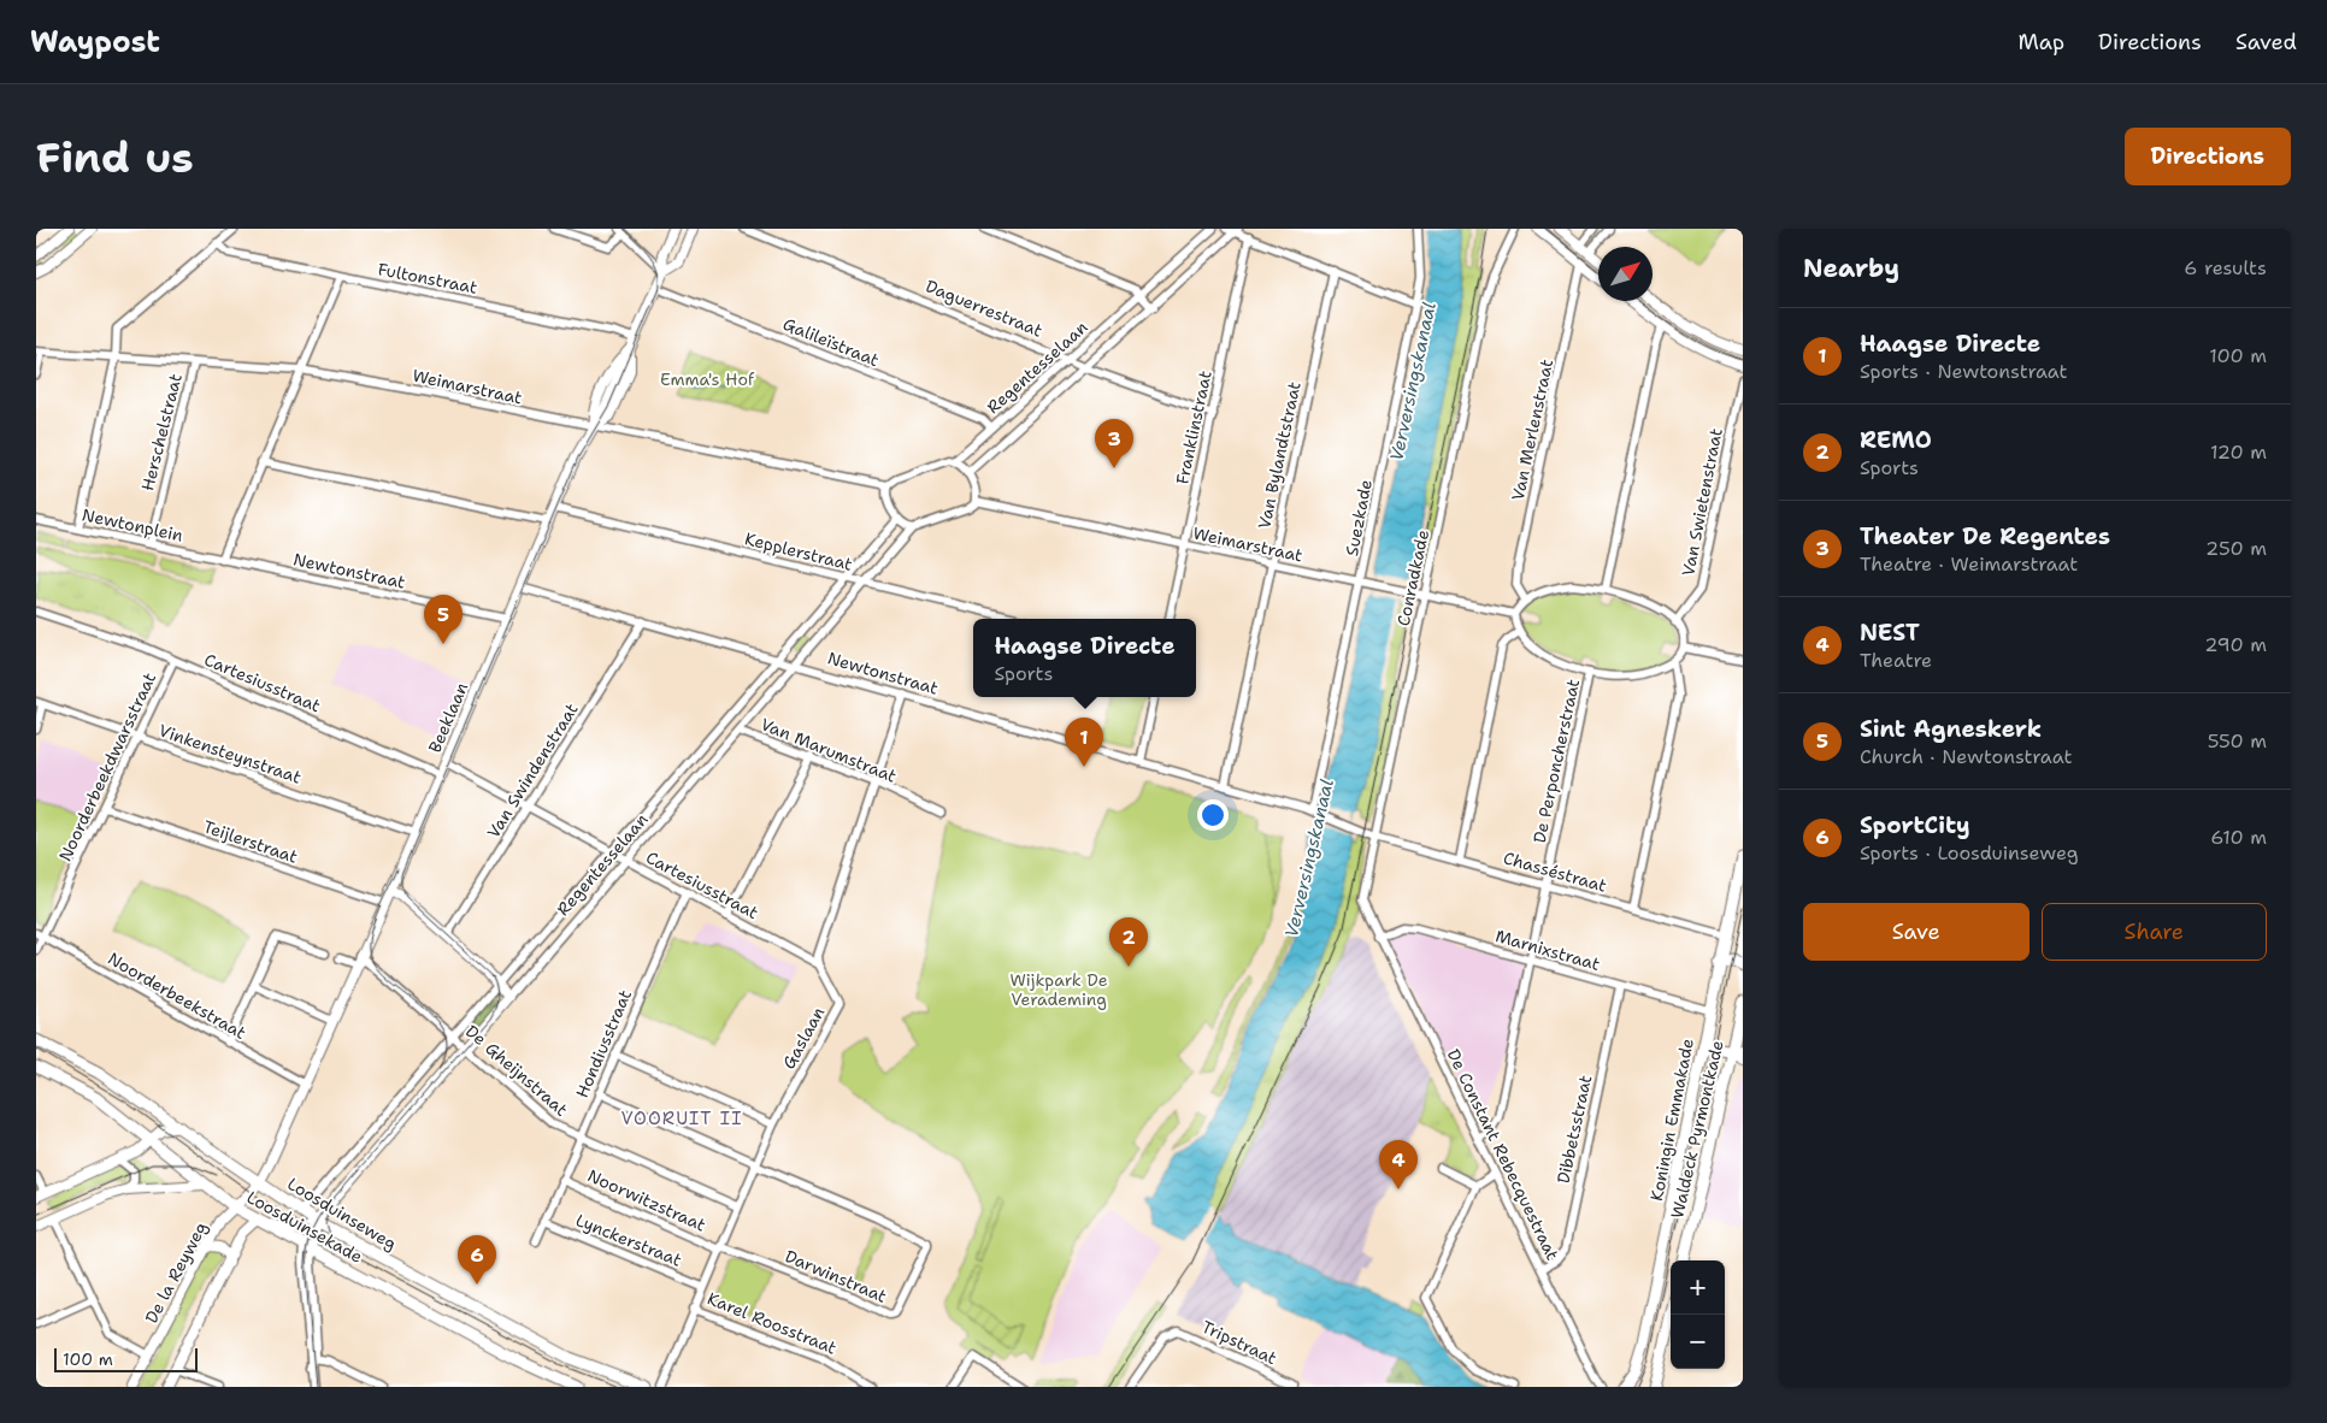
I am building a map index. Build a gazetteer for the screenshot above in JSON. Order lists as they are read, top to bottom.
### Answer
{
  "streets": {
    "main road": [
      "Koningin Emmakade",
      "Waldeck Pyrmontkade",
      "Loosduinseweg",
      "Loosduinsekade"
    ],
    "street": [
      "Fultonstraat",
      "Daguerrestraat",
      "Galileïstraat",
      "Regentesselaan",
      "Weimarstraat",
      "Franklinstraat",
      "Van Merlenstraat",
      "Herschelstraat",
      "Van Bylandtstraat",
      "Van Swietenstraat",
      "Suezkade",
      "Newtonplein",
      "Kepplerstraat",
      "Newtonstraat",
      "Conradkade",
      "Cartesiusstraat",
      "Beeklaan",
      "Van Marumstraat",
      "Vinkensteynstraat",
      "De Perponcherstraat",
      "Noorderbeekdwarsstraat",
      "Van Swindenstraat",
      "Teijlerstraat",
      "Chasséstraat",
      "Marnixstraat",
      "Noorderbeekstraat",
      "Gaslaan",
      "Hondiusstraat",
      "De Gheijnstraat",
      "Dibbetsstraat",
      "De Constant Rebecquestraat",
      "Noorwitzstraat",
      "Lynckerstraat",
      "De la Reyweg",
      "Darwinstraat",
      "Karel Roosstraat",
      "Tripstraat"
    ]
  },
  "crossings": [
    ["Fultonstraat", "Beeklaan"],
    ["Daguerrestraat", "Regentesselaan"],
    ["Daguerrestraat", "Franklinstraat"],
    ["Galileïstraat", "Regentesselaan"],
    ["Galileïstraat", "Beeklaan"],
    ["Regentesselaan", "Kepplerstraat"],
    ["Regentesselaan", "Newtonstraat"],
    ["Regentesselaan", "Cartesiusstraat"],
    ["Regentesselaan", "Van Marumstraat"],
    ["Regentesselaan", "De Gheijnstraat"],
    ["Regentesselaan", "Loosduinseweg"],
    ["Regentesselaan", "Loosduinsekade"],
    ["Weimarstraat", "Franklinstraat"],
    ["Weimarstraat", "Herschelstraat"],
    ["Weimarstraat", "Van Bylandtstraat"],
    ["Weimarstraat", "Suezkade"],
    ["Weimarstraat", "Conradkade"],
    ["Weimarstraat", "Beeklaan"],
    ["Herschelstraat", "Newtonplein"],
    ["Van Bylandtstraat", "Newtonstraat"],
    ["Suezkade", "Newtonstraat"],
    ["Newtonplein", "Newtonstraat"],
    ["Kepplerstraat", "Beeklaan"],
    ["Newtonstraat", "Conradkade"],
    ["Newtonstraat", "Beeklaan"],
    ["Newtonstraat", "Van Swindenstraat"],
    ["Newtonstraat", "Chasséstraat"],
    ["Conradkade", "Chasséstraat"],
    ["Conradkade", "Marnixstraat"],
    ["Conradkade", "De Constant Rebecquestraat"],
    ["Cartesiusstraat", "Beeklaan"],
    ["Cartesiusstraat", "Noorderbeekdwarsstraat"],
    ["Cartesiusstraat", "Van Swindenstraat"],
    ["Cartesiusstraat", "Gaslaan"],
    ["Cartesiusstraat", "Hondiusstraat"],
    ["Beeklaan", "Vinkensteynstraat"],
    ["Beeklaan", "Teijlerstraat"],
    ["Beeklaan", "Noorderbeekstraat"],
    ["Beeklaan", "De Gheijnstraat"],
    ["Beeklaan", "Loosduinseweg"],
    ["Beeklaan", "Loosduinsekade"],
    ["Beeklaan", "De la Reyweg"],
    ["Vinkensteynstraat", "Noorderbeekdwarsstraat"],
    ["De Perponcherstraat", "Chasséstraat"],
    ["De Perponcherstraat", "Marnixstraat"],
    ["De Perponcherstraat", "De Constant Rebecquestraat"],
    ["Noorderbeekdwarsstraat", "Teijlerstraat"],
    ["Noorderbeekdwarsstraat", "Noorderbeekstraat"],
    ["Chasséstraat", "Koningin Emmakade"],
    ["Marnixstraat", "Koningin Emmakade"],
    ["Marnixstraat", "Dibbetsstraat"],
    ["Marnixstraat", "De Constant Rebecquestraat"],
    ["Gaslaan", "De Gheijnstraat"],
    ["Gaslaan", "Noorwitzstraat"],
    ["Gaslaan", "Lynckerstraat"],
    ["Gaslaan", "Darwinstraat"],
    ["Gaslaan", "Karel Roosstraat"],
    ["Hondiusstraat", "De Gheijnstraat"],
    ["Hondiusstraat", "Noorwitzstraat"],
    ["Hondiusstraat", "Lynckerstraat"],
    ["Dibbetsstraat", "De Constant Rebecquestraat"],
    ["Noorwitzstraat", "Darwinstraat"],
    ["Loosduinsekade", "De la Reyweg"]
  ],
  "districts": ["VOORUIT II"],
  "water": ["Verversingskanaal"],
  "parks": ["Emma's Hof", "Wijkpark De Verademing"],
  "scale_bar": "100 m",
  "north": "top right",
  "page": {
    "header": "Waypost",
    "nav": ["Map", "Directions", "Saved"],
    "buttons": [
      "Directions",
      ["Save", "Share"]
    ],
    "title": "Find us",
    "heading": ["Nearby", "6 results"],
    "list": [
      {
        "mark": "1",
        "name": "Haagse Directe",
        "note": "Sports · Newtonstraat",
        "value": "100 m"
      },
      {
        "mark": "2",
        "name": "REMO",
        "note": "Sports",
        "value": "120 m"
      },
      {
        "mark": "3",
        "name": "Theater De Regentes",
        "note": "Theatre · Weimarstraat",
        "value": "250 m"
      },
      {
        "mark": "4",
        "name": "NEST",
        "note": "Theatre",
        "value": "290 m"
      },
      {
        "mark": "5",
        "name": "Sint Agneskerk",
        "note": "Church · Newtonstraat",
        "value": "550 m"
      },
      {
        "mark": "6",
        "name": "SportCity",
        "note": "Sports · Loosduinseweg",
        "value": "610 m"
      }
    ],
    "pins": [
      "3",
      "5",
      "1",
      "2",
      "4",
      "6"
    ],
    "popup": ["Haagse Directe", "Sports"],
    "map_buttons": ["+", "−"],
    "scale": "100 m"
  }
}
